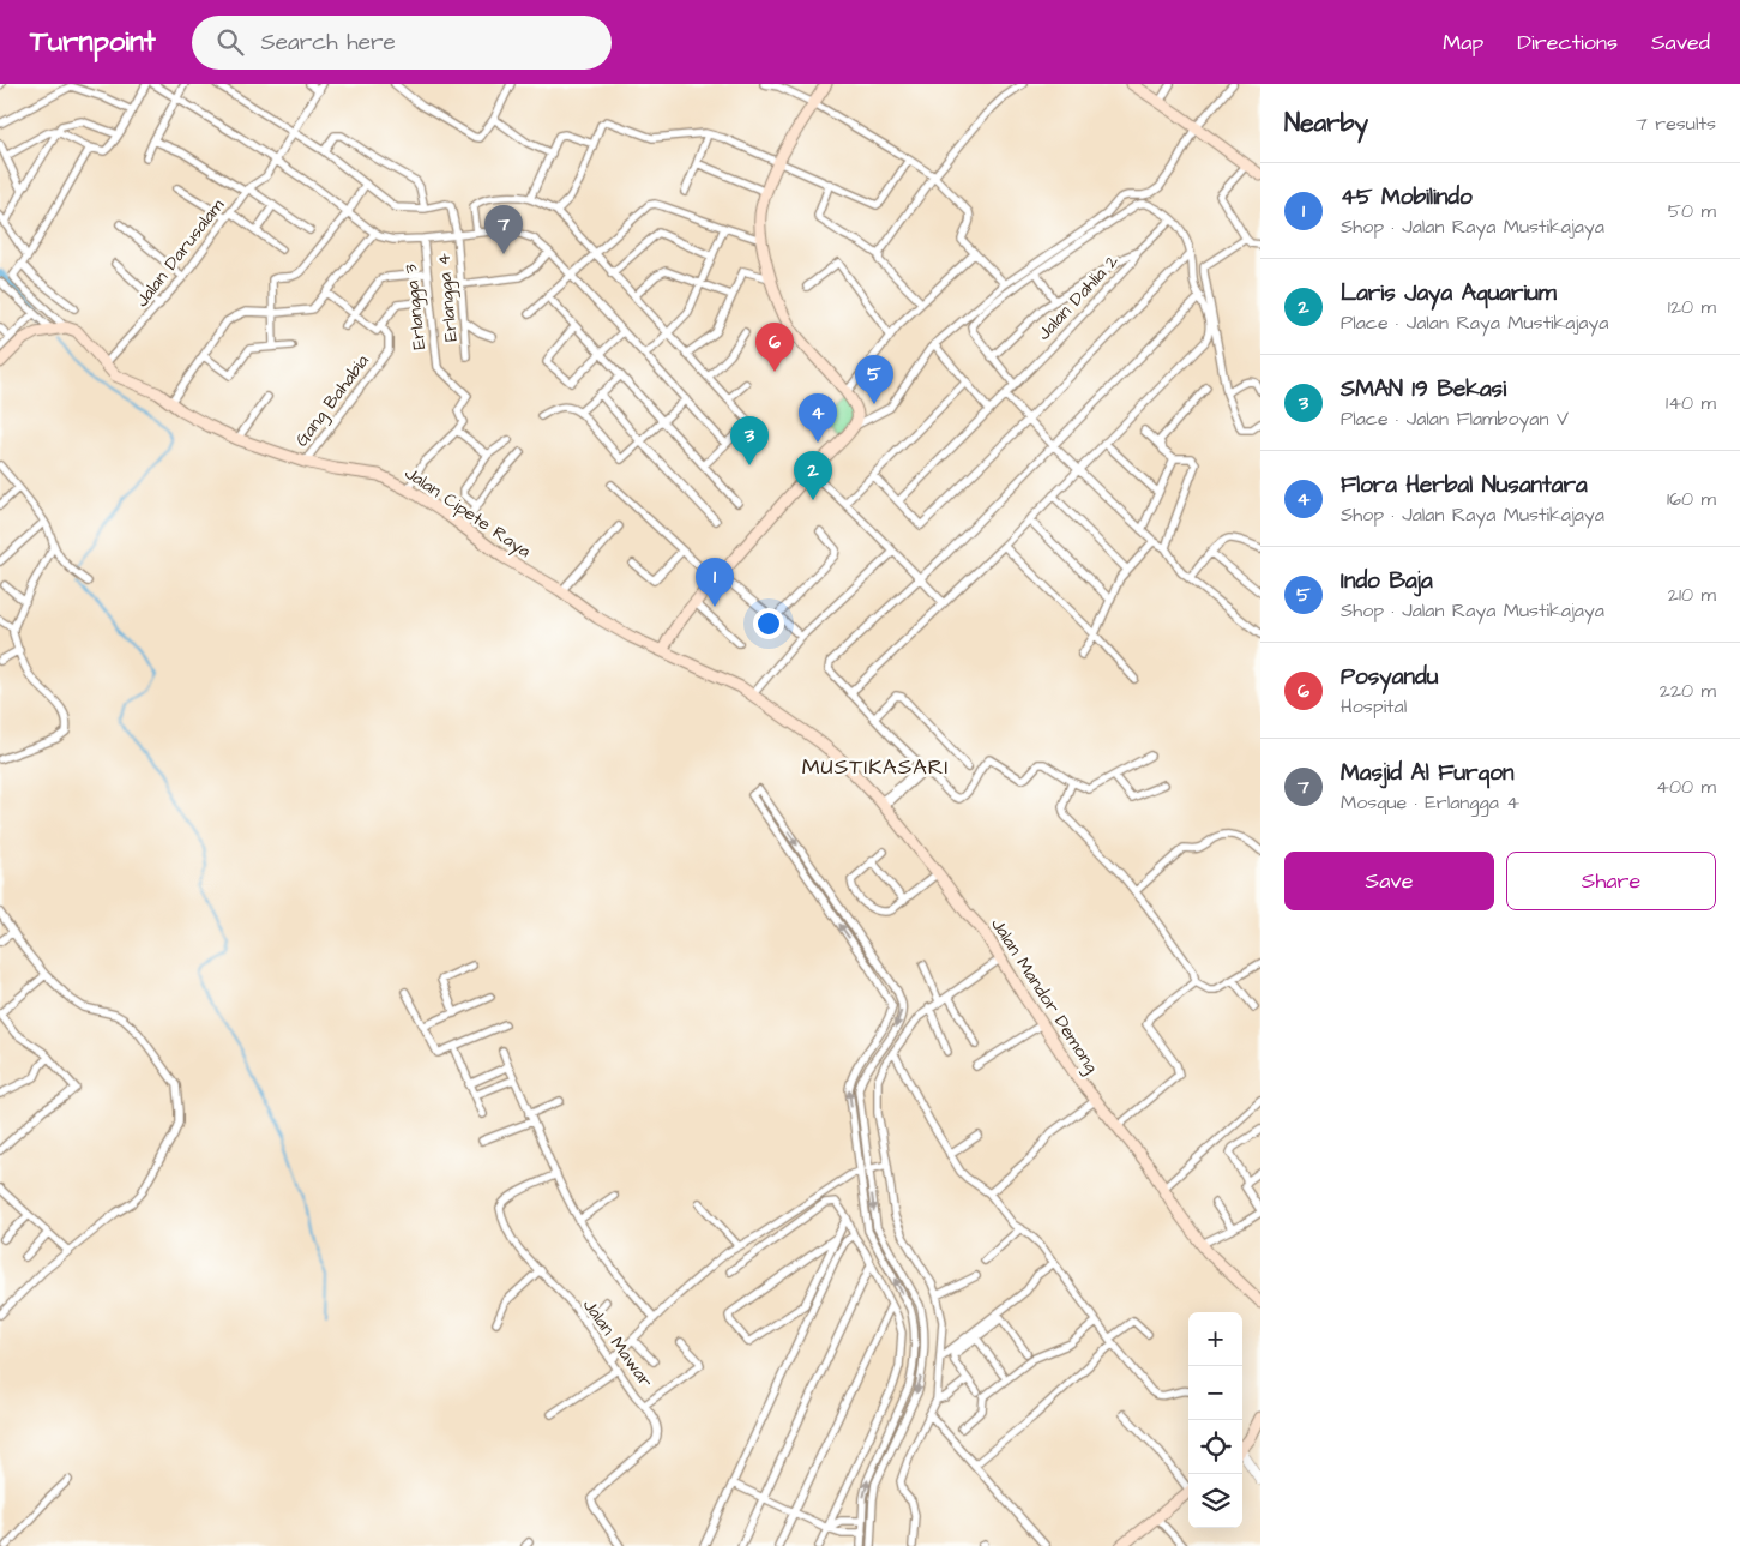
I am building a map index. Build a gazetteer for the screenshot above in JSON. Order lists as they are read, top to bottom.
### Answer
{
  "streets": {
    "main road": ["Jalan Cipete Raya", "Jalan Mandor Demong"],
    "street": [
      "Jalan Darusalam",
      "Erlangga 4",
      "Jalan Dahlia 2",
      "Erlangga 3",
      "Gang Bahabia",
      "Jalan Mawar"
    ]
  },
  "crossings": [
    ["Jalan Darusalam", "Jalan Cipete Raya"],
    ["Gang Bahabia", "Jalan Cipete Raya"],
    ["Jalan Cipete Raya", "Jalan Mandor Demong"]
  ],
  "districts": ["MUSTIKASARI"],
  "page": {
    "header": "Turnpoint",
    "search": "Search here",
    "nav": ["Map", "Directions", "Saved"],
    "heading": ["Nearby", "7 results"],
    "list": [
      {
        "mark": "1",
        "name": "45 Mobilindo",
        "note": "Shop · Jalan Raya Mustikajaya",
        "value": "50 m"
      },
      {
        "mark": "2",
        "name": "Laris Jaya Aquarium",
        "note": "Place · Jalan Raya Mustikajaya",
        "value": "120 m"
      },
      {
        "mark": "3",
        "name": "SMAN 19 Bekasi",
        "note": "Place · Jalan Flamboyan V",
        "value": "140 m"
      },
      {
        "mark": "4",
        "name": "Flora Herbal Nusantara",
        "note": "Shop · Jalan Raya Mustikajaya",
        "value": "160 m"
      },
      {
        "mark": "5",
        "name": "Indo Baja",
        "note": "Shop · Jalan Raya Mustikajaya",
        "value": "210 m"
      },
      {
        "mark": "6",
        "name": "Posyandu",
        "note": "Hospital",
        "value": "220 m"
      },
      {
        "mark": "7",
        "name": "Masjid Al Furqon",
        "note": "Mosque · Erlangga 4",
        "value": "400 m"
      }
    ],
    "pins": [
      "7",
      "6",
      "5",
      "4",
      "3",
      "2",
      "1"
    ],
    "buttons": ["Save", "Share"],
    "map_buttons": ["+", "−"]
  }
}
